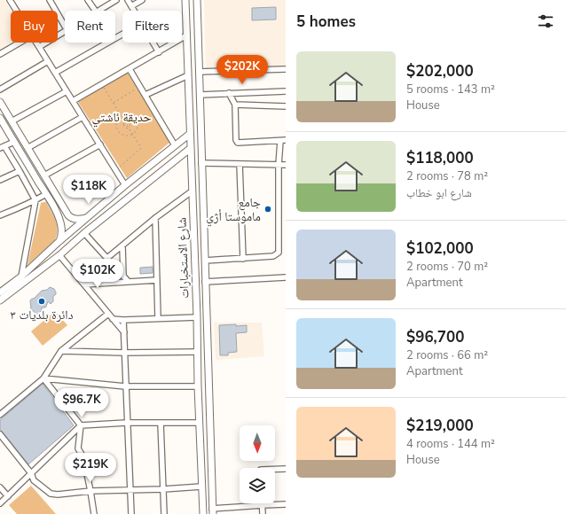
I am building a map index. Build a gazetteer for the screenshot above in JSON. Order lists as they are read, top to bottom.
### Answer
{
  "streets": {
    "main road": ["شارع الاستخبارات"]
  },
  "parks": ["حديقة ئاشتي"],
  "places": ["جامع ماموستا أژي", "دائرة بلديات ٣"],
  "north": "bottom",
  "page": {
    "heading": "5 homes",
    "chip": ["Buy", "Rent", "Filters"],
    "list": [
      {
        "name": "$202,000",
        "note": "5 rooms · 143 m² · House"
      },
      {
        "name": "$118,000",
        "note": "2 rooms · 78 m² · شارع ابو خطاب"
      },
      {
        "name": "$102,000",
        "note": "2 rooms · 70 m² · Apartment"
      },
      {
        "name": "$96,700",
        "note": "2 rooms · 66 m² · Apartment"
      },
      {
        "name": "$219,000",
        "note": "4 rooms · 144 m² · House"
      }
    ],
    "price": [
      "$202K",
      "$118K",
      "$102K",
      "$96.7K",
      "$219K"
    ]
  }
}
